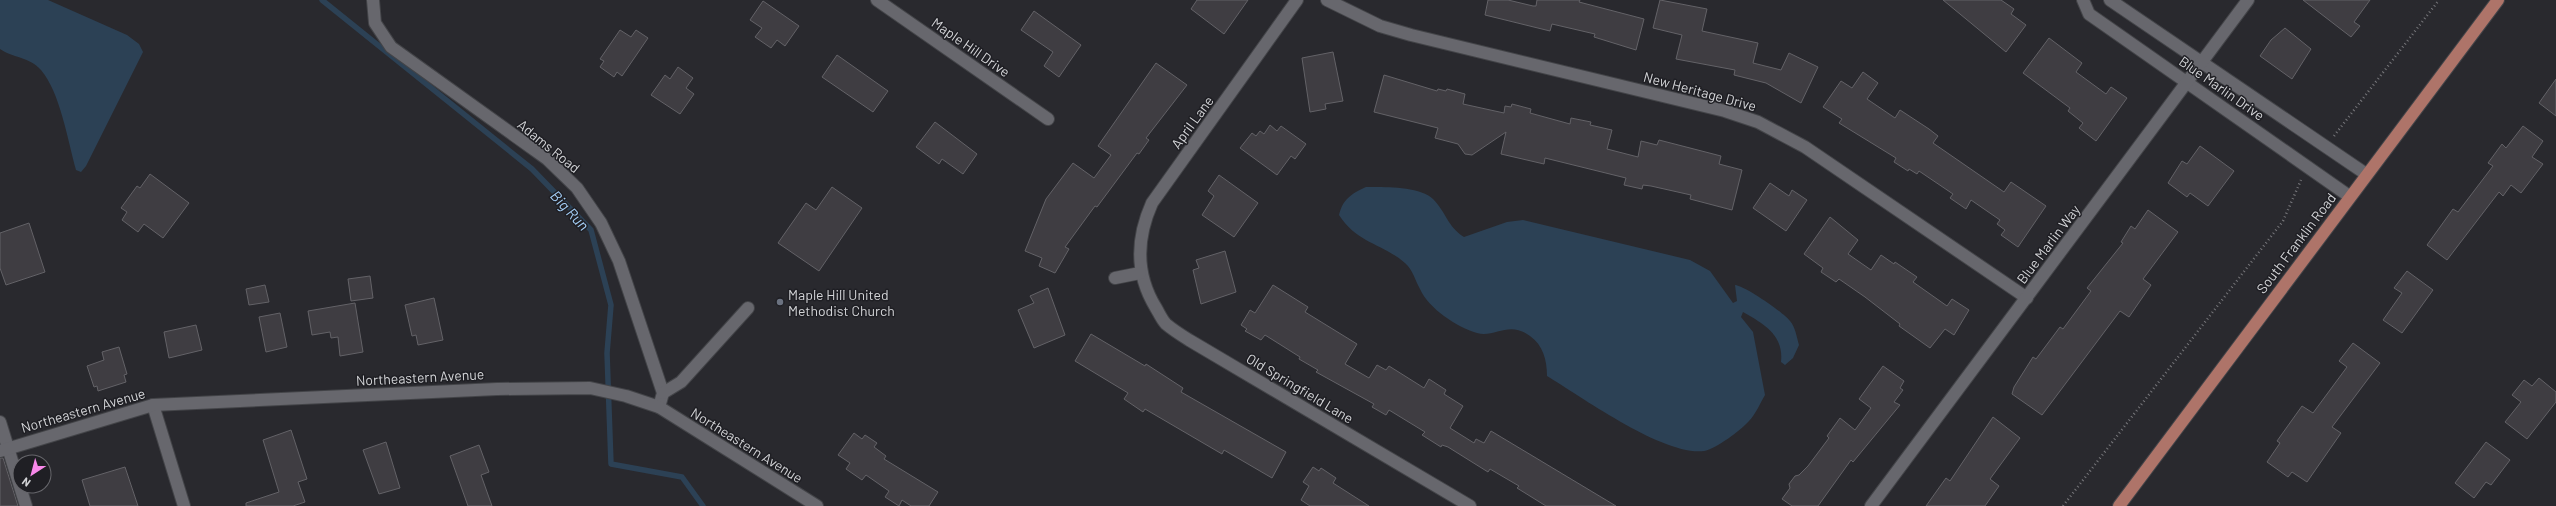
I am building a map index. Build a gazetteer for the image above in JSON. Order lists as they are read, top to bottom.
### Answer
{
  "streets": {
    "main road": ["South Franklin Road"],
    "street": [
      "Maple Hill Drive",
      "Blue Marlin Drive",
      "New Heritage Drive",
      "April Lane",
      "Adams Road",
      "Blue Marlin Way",
      "Northeastern Avenue",
      "Old Springfield Lane"
    ]
  },
  "crossings": [
    ["Blue Marlin Drive", "South Franklin Road"],
    ["Blue Marlin Drive", "Blue Marlin Way"],
    ["New Heritage Drive", "Blue Marlin Way"],
    ["April Lane", "Old Springfield Lane"]
  ],
  "water": ["Big Run"],
  "places": ["Maple Hill United Methodist Church"],
  "north": "bottom left"
}
